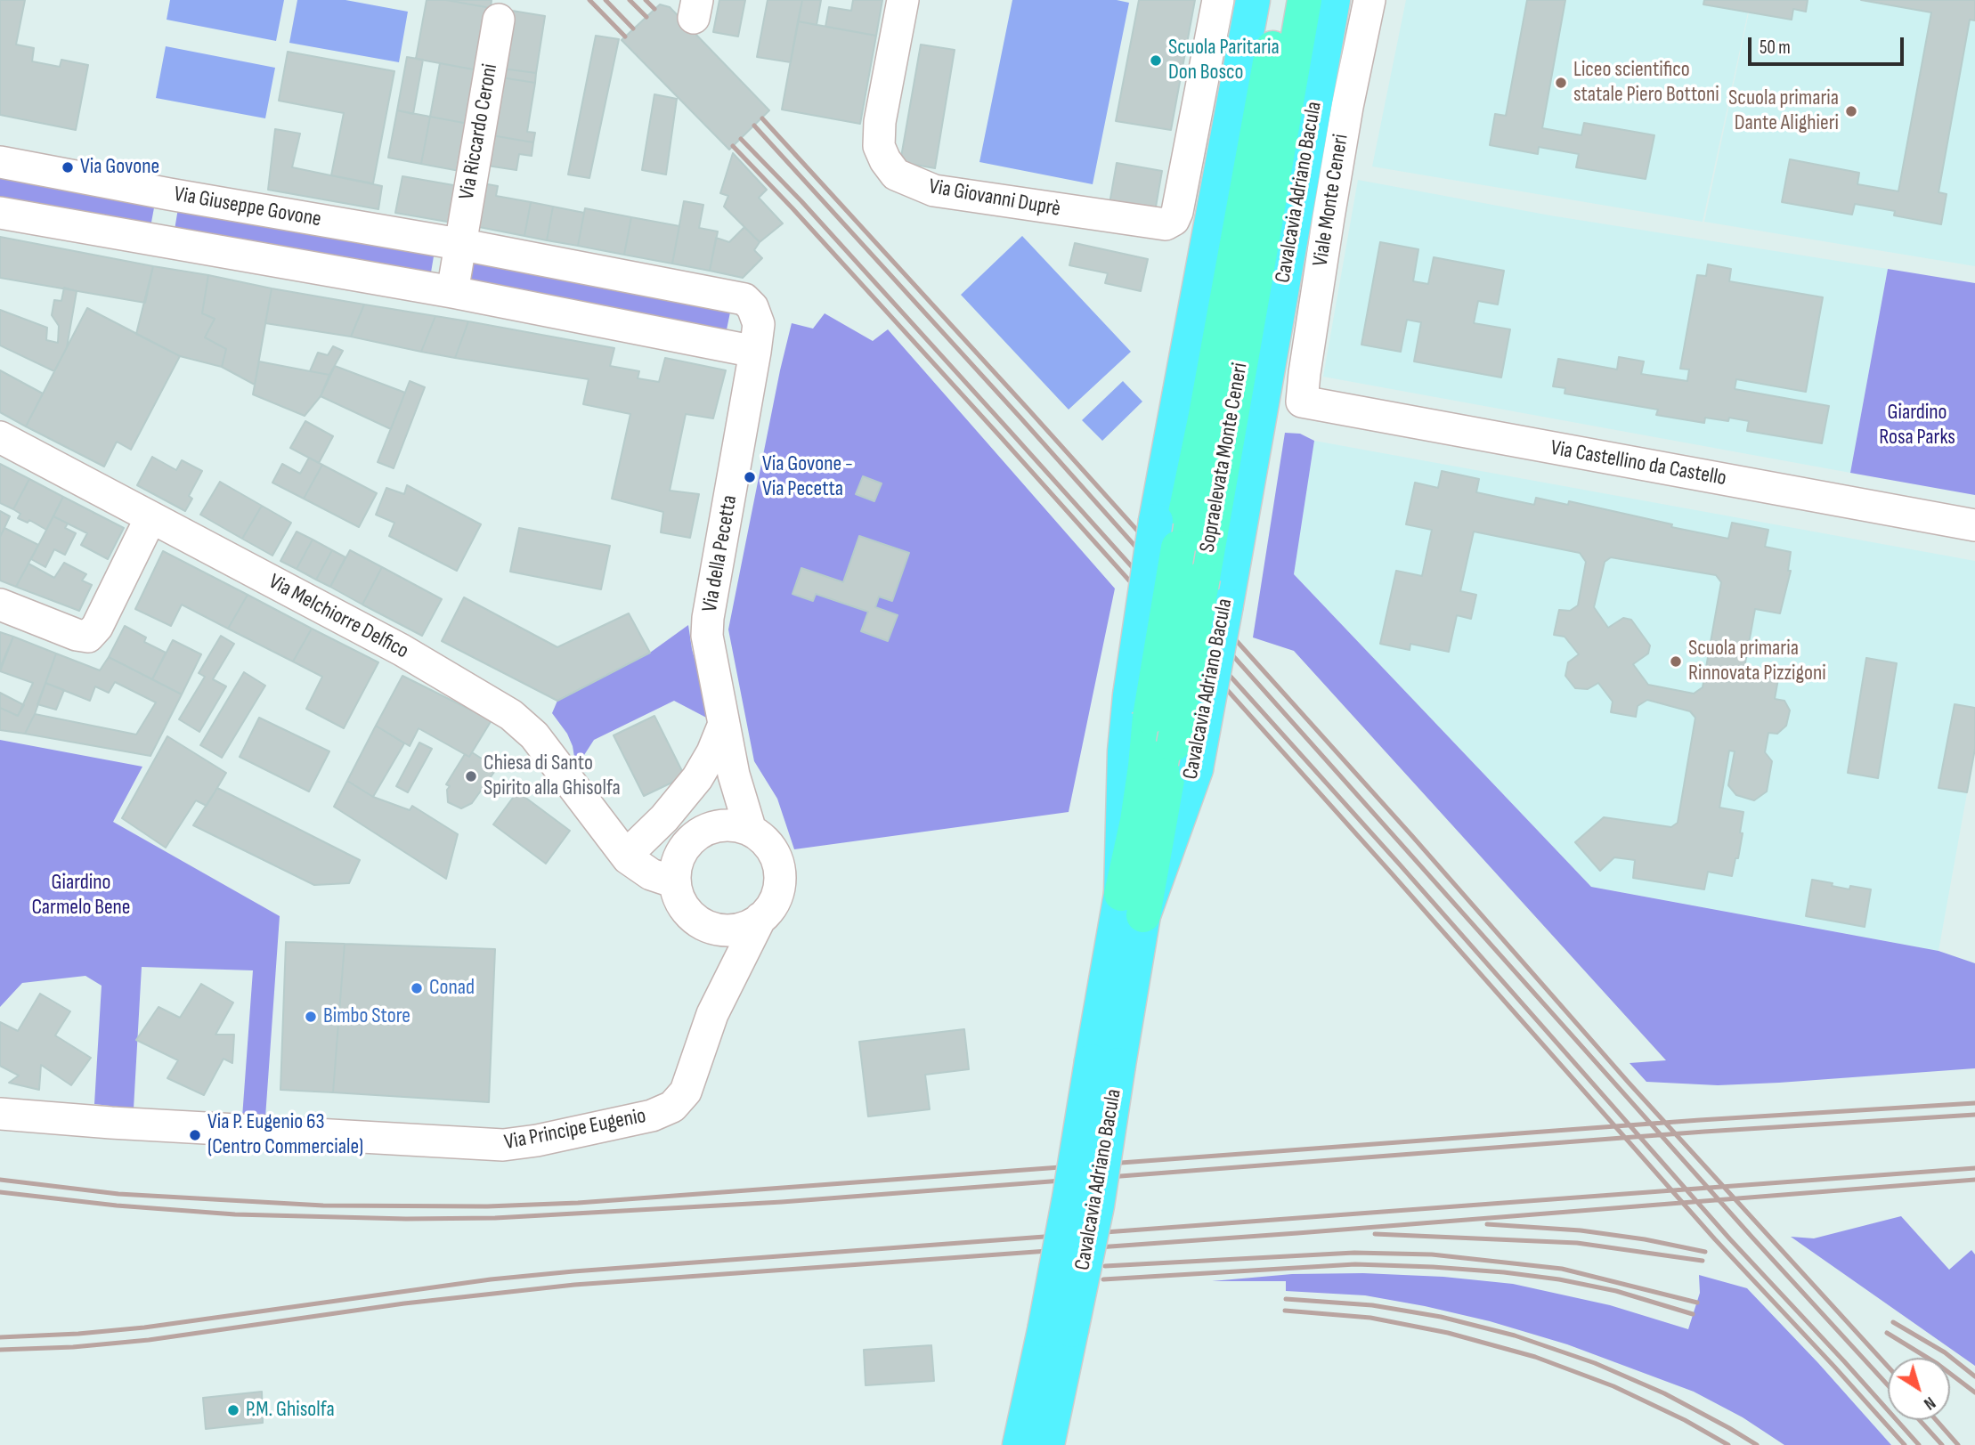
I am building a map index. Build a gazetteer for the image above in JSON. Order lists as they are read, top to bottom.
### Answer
{
  "streets": {
    "highway": ["Cavalcavia Adriano Bacula", "Sopraelevata Monte Ceneri"],
    "street": [
      "Via Riccardo Ceroni",
      "Via Giovanni Duprè",
      "Viale Monte Ceneri",
      "Via Giuseppe Govone",
      "Via Castellino da Castello",
      "Via della Pecetta",
      "Via Melchiorre Delfico",
      "Via Principe Eugenio"
    ]
  },
  "crossings": [
    ["Via Riccardo Ceroni", "Via Giuseppe Govone"],
    ["Cavalcavia Adriano Bacula", "Sopraelevata Monte Ceneri"],
    ["Viale Monte Ceneri", "Via Castellino da Castello"],
    ["Via Giuseppe Govone", "Via della Pecetta"],
    ["Via della Pecetta", "Via Melchiorre Delfico"],
    ["Via della Pecetta", "Via Principe Eugenio"],
    ["Via Melchiorre Delfico", "Via Principe Eugenio"]
  ],
  "parks": ["Giardino Rosa Parks", "Giardino Carmelo Bene"],
  "places": [
    "Scuola Paritaria Don Bosco",
    "Liceo scientifico statale Piero Bottoni",
    "Scuola primaria Dante Alighieri",
    "Via Govone",
    "Via Govone - Via Pecetta",
    "Scuola primaria Rinnovata Pizzigoni",
    "Chiesa di Santo Spirito alla Ghisolfa",
    "Conad",
    "Bimbo Store",
    "Via P. Eugenio 63 (Centro Commerciale)",
    "P.M. Ghisolfa"
  ],
  "scale_bar": "50 m",
  "north": "bottom right"
}
